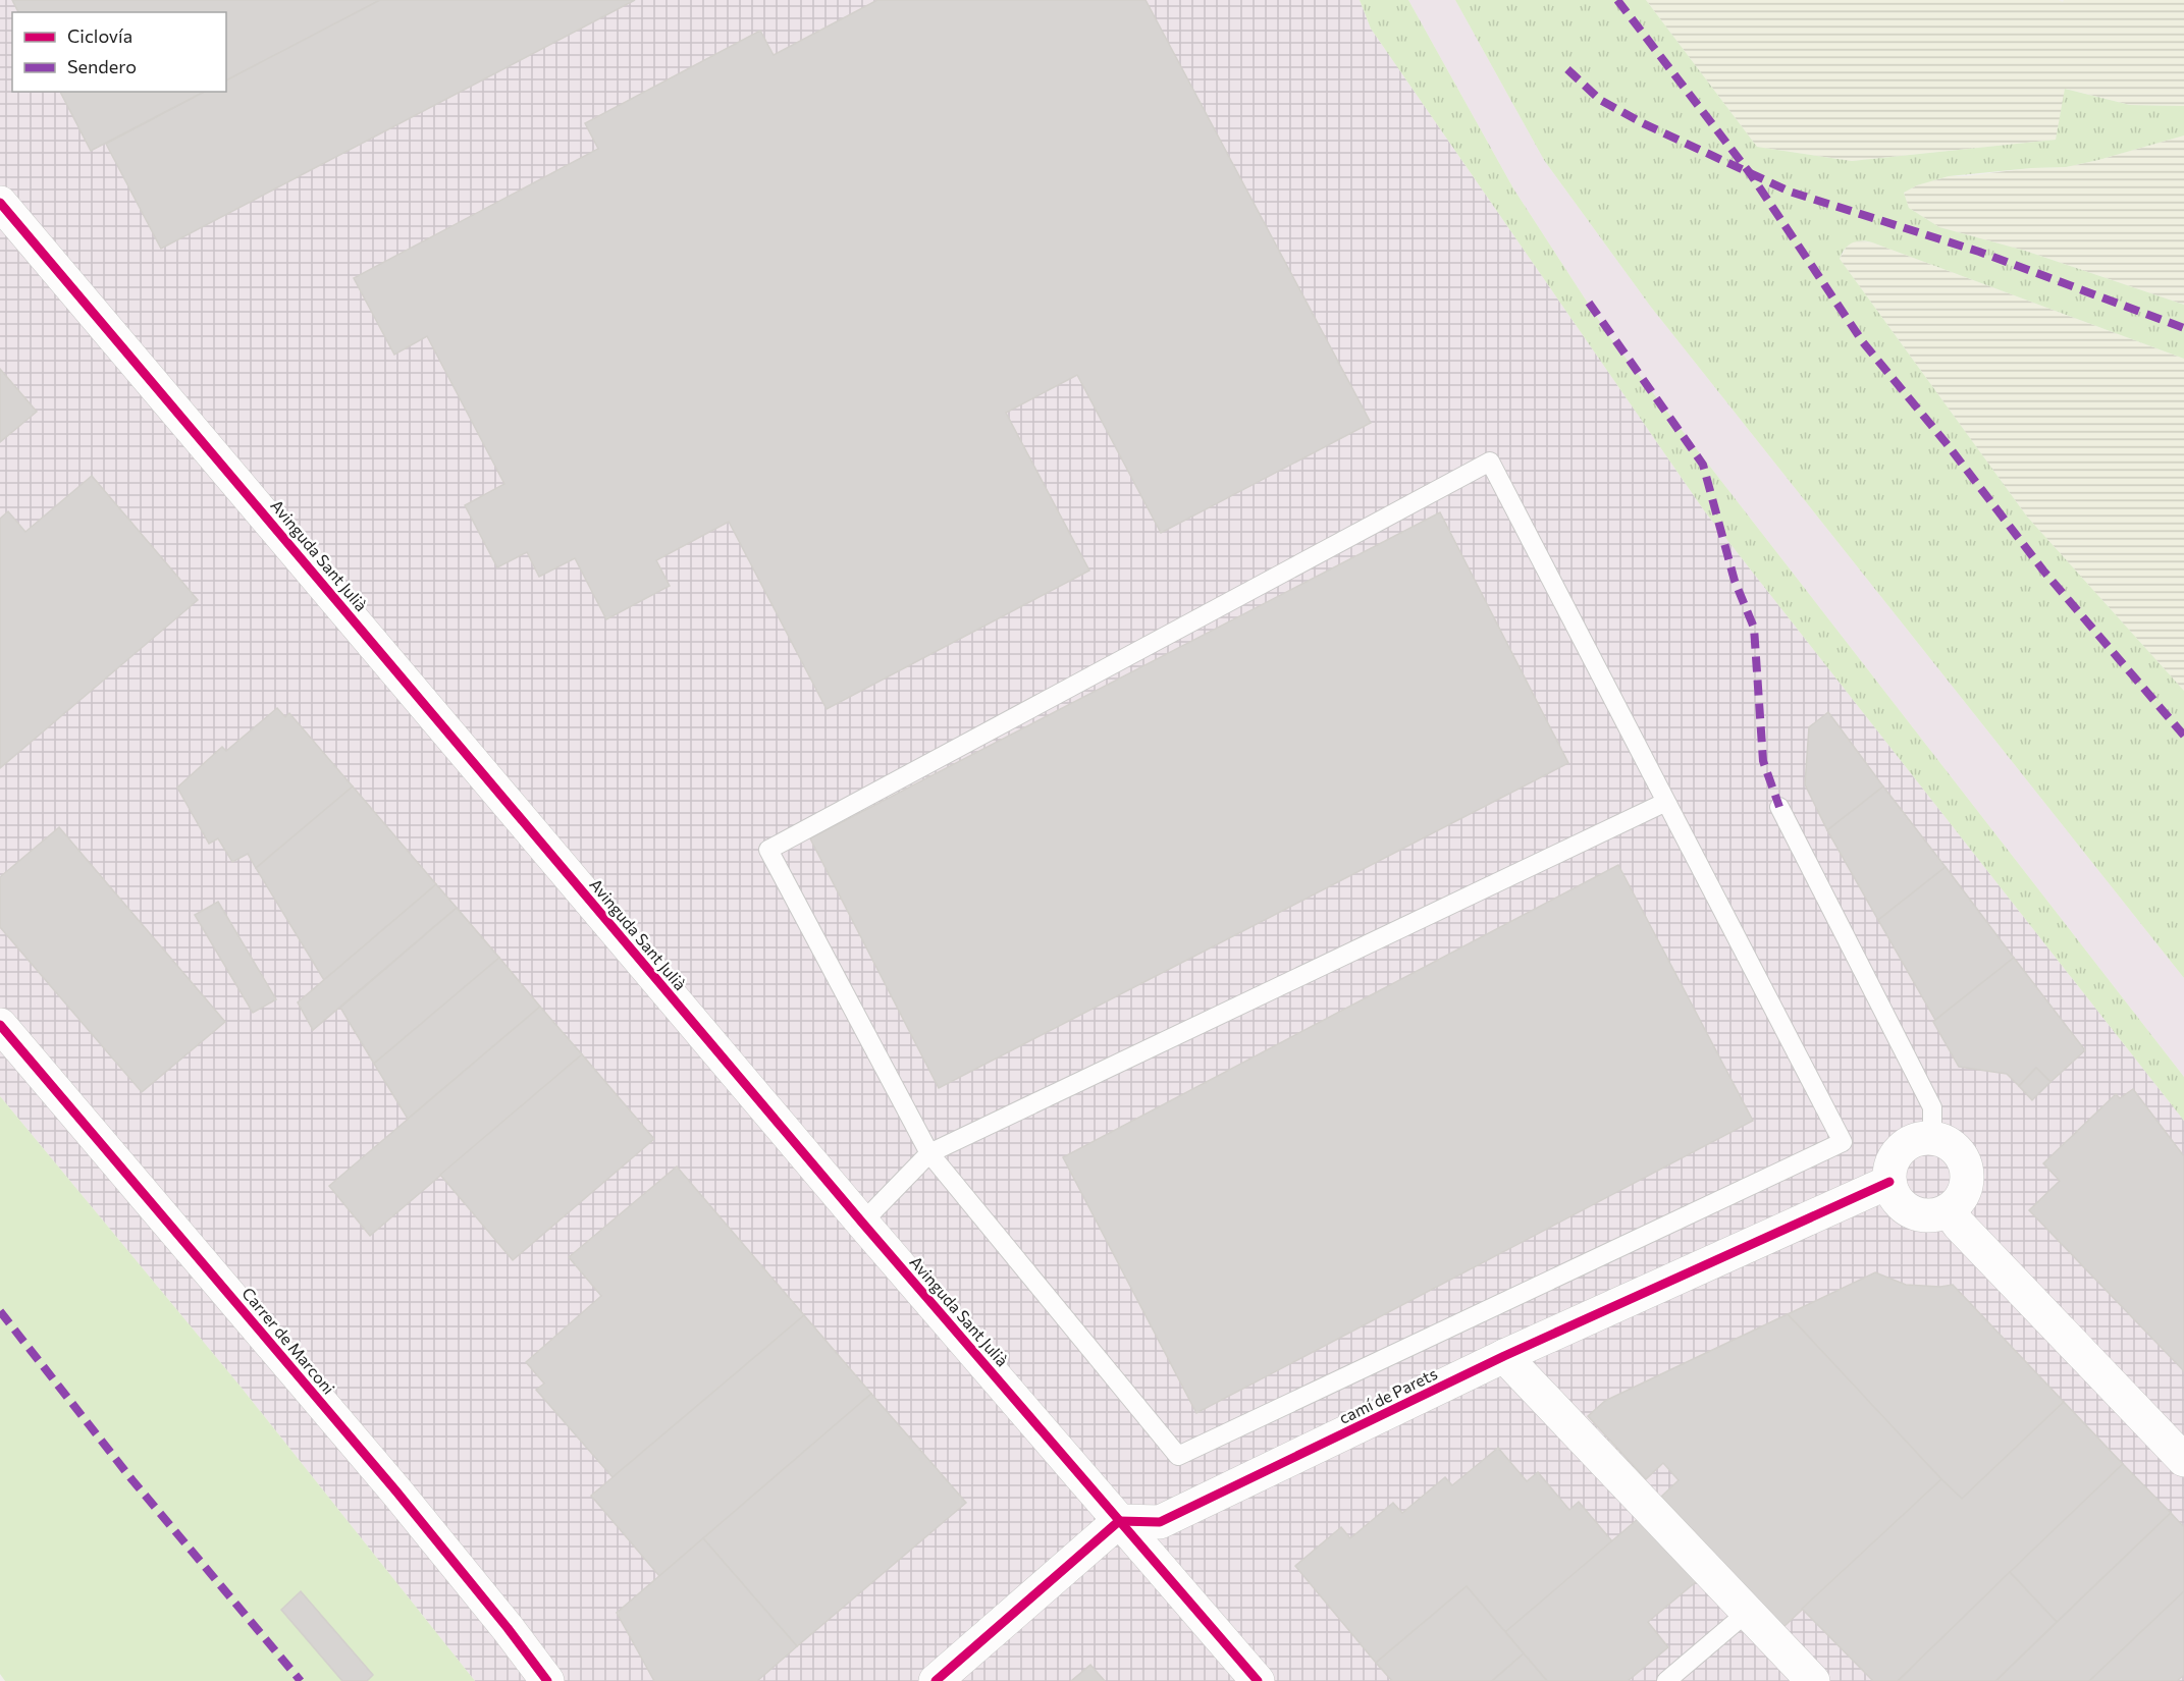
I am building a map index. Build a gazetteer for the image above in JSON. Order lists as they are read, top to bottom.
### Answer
{
  "streets": {
    "street": ["Avinguda Sant Julià", "Carrer de Marconi", "camí de Parets"]
  },
  "crossings": [
    ["Avinguda Sant Julià", "camí de Parets"]
  ],
  "legend": ["Ciclovía", "Sendero"]
}
